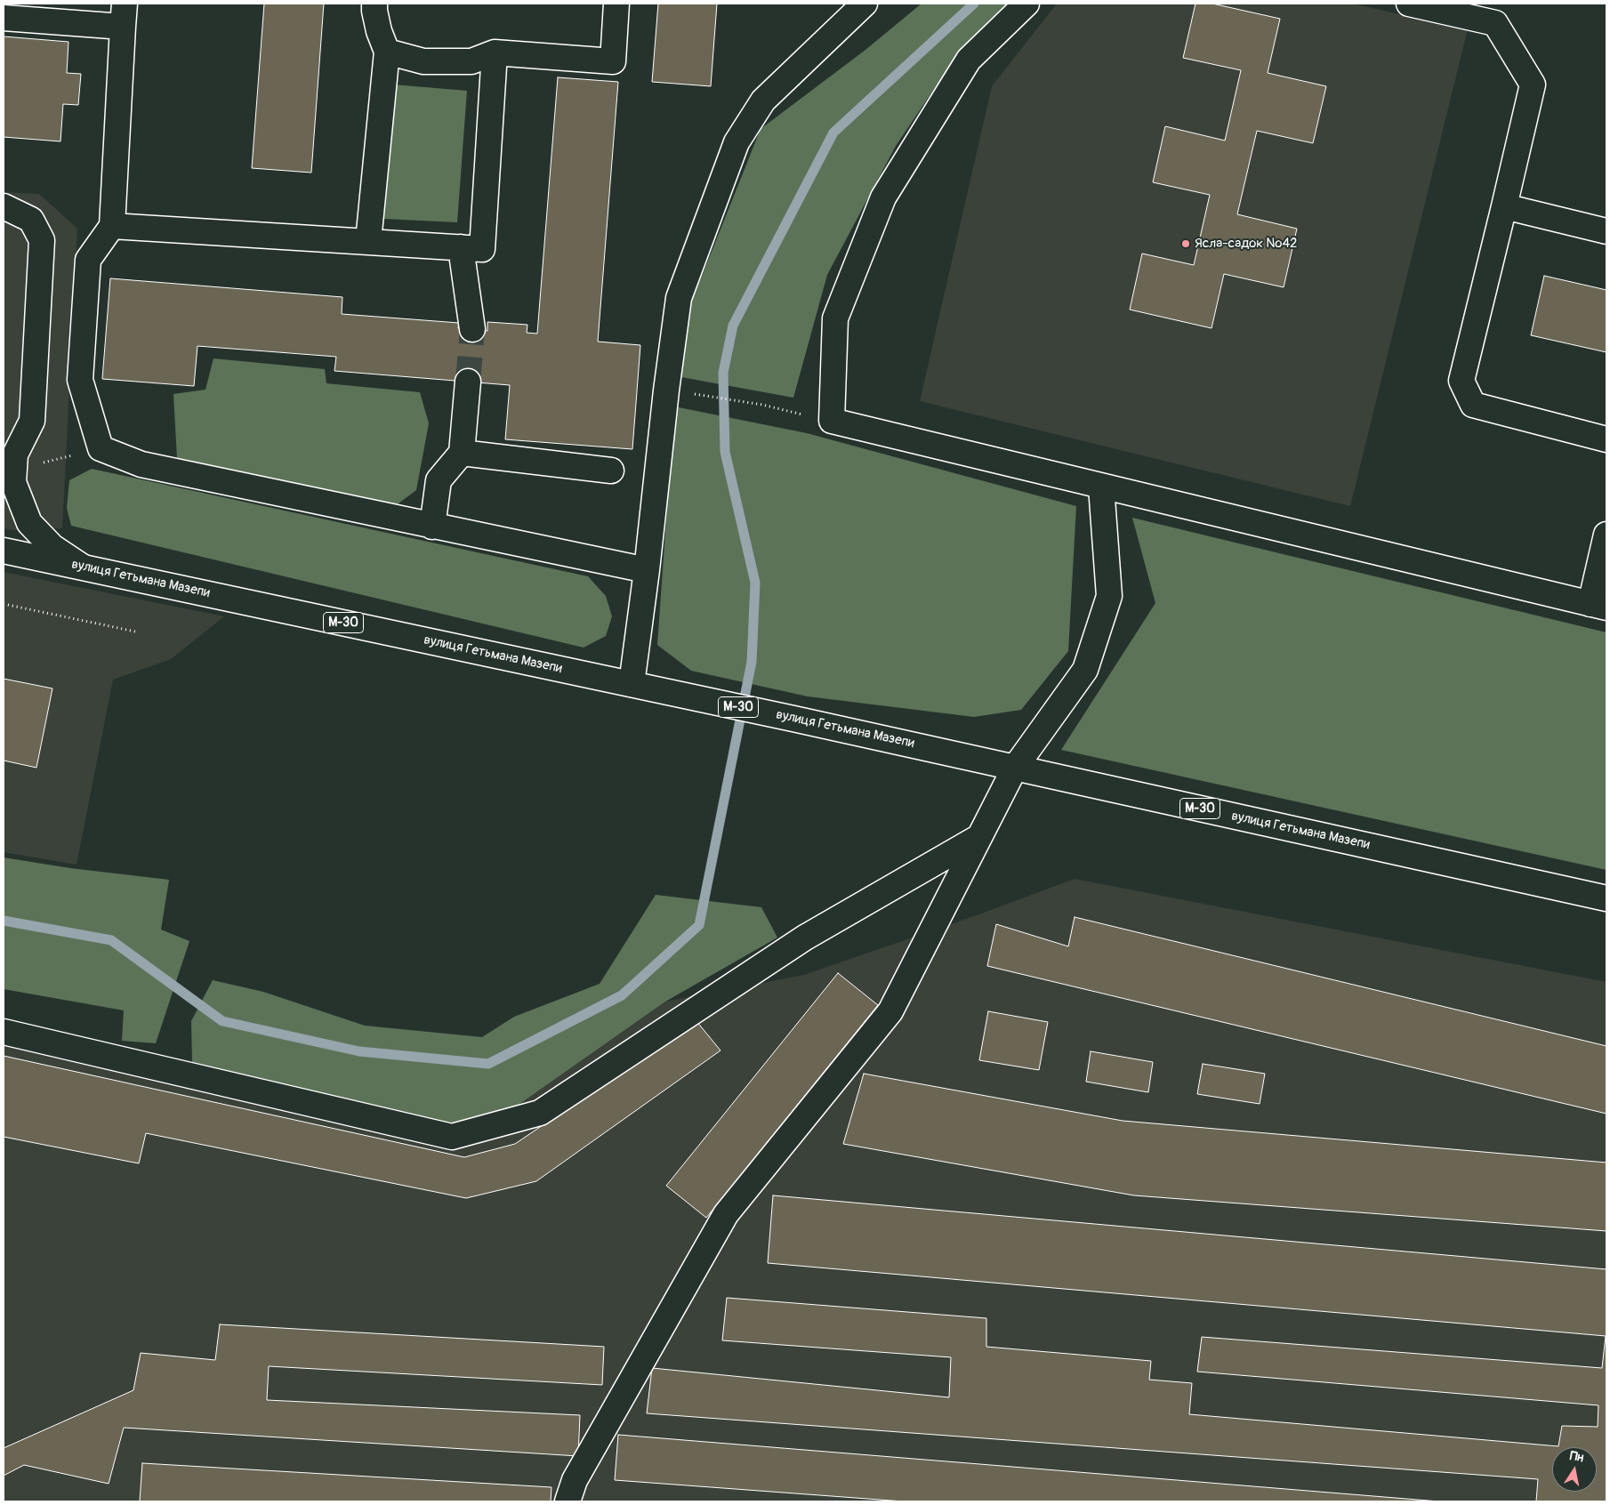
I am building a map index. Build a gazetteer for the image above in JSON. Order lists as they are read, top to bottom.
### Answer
{
  "streets": {
    "main road": ["вулиця Гетьмана Мазепи", "М-30"]
  },
  "places": ["Ясла-садок №42"],
  "north": "top"
}
